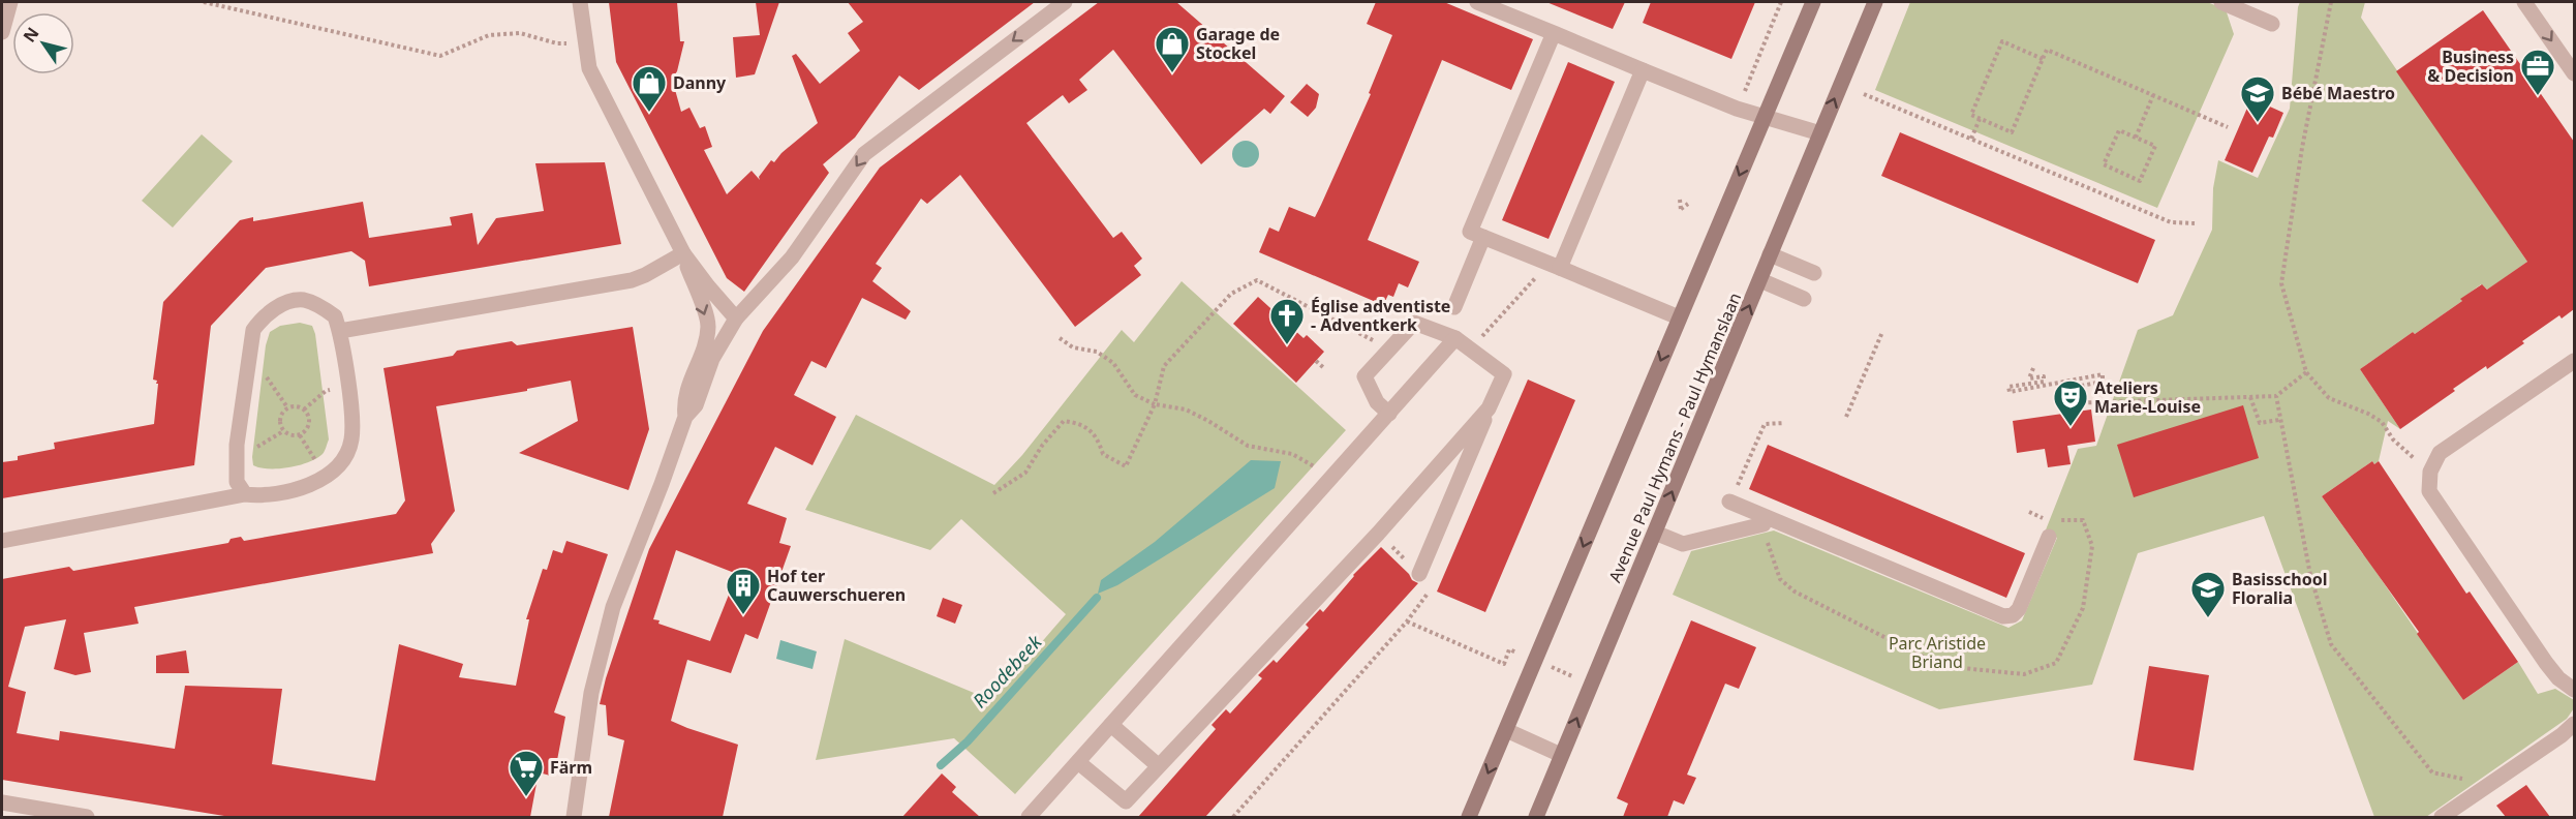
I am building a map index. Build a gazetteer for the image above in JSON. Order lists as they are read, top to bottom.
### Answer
{
  "streets": {
    "main road": ["Avenue Paul Hymans - Paul Hymanslaan"]
  },
  "water": ["Roodebeek"],
  "parks": ["Parc Aristide Briand"],
  "places": {
    "shop": ["Garage de Stockel", "Danny"],
    "office": ["Business & Decision"],
    "school or university": ["Bébé Maestro", "Basisschool Floralia"],
    "church": ["Église adventiste - Adventkerk"],
    "theatre": ["Ateliers Marie-Louise"],
    "building": ["Hof ter Cauwerschueren"],
    "supermarket": ["Färm"]
  },
  "north": "top left"
}
